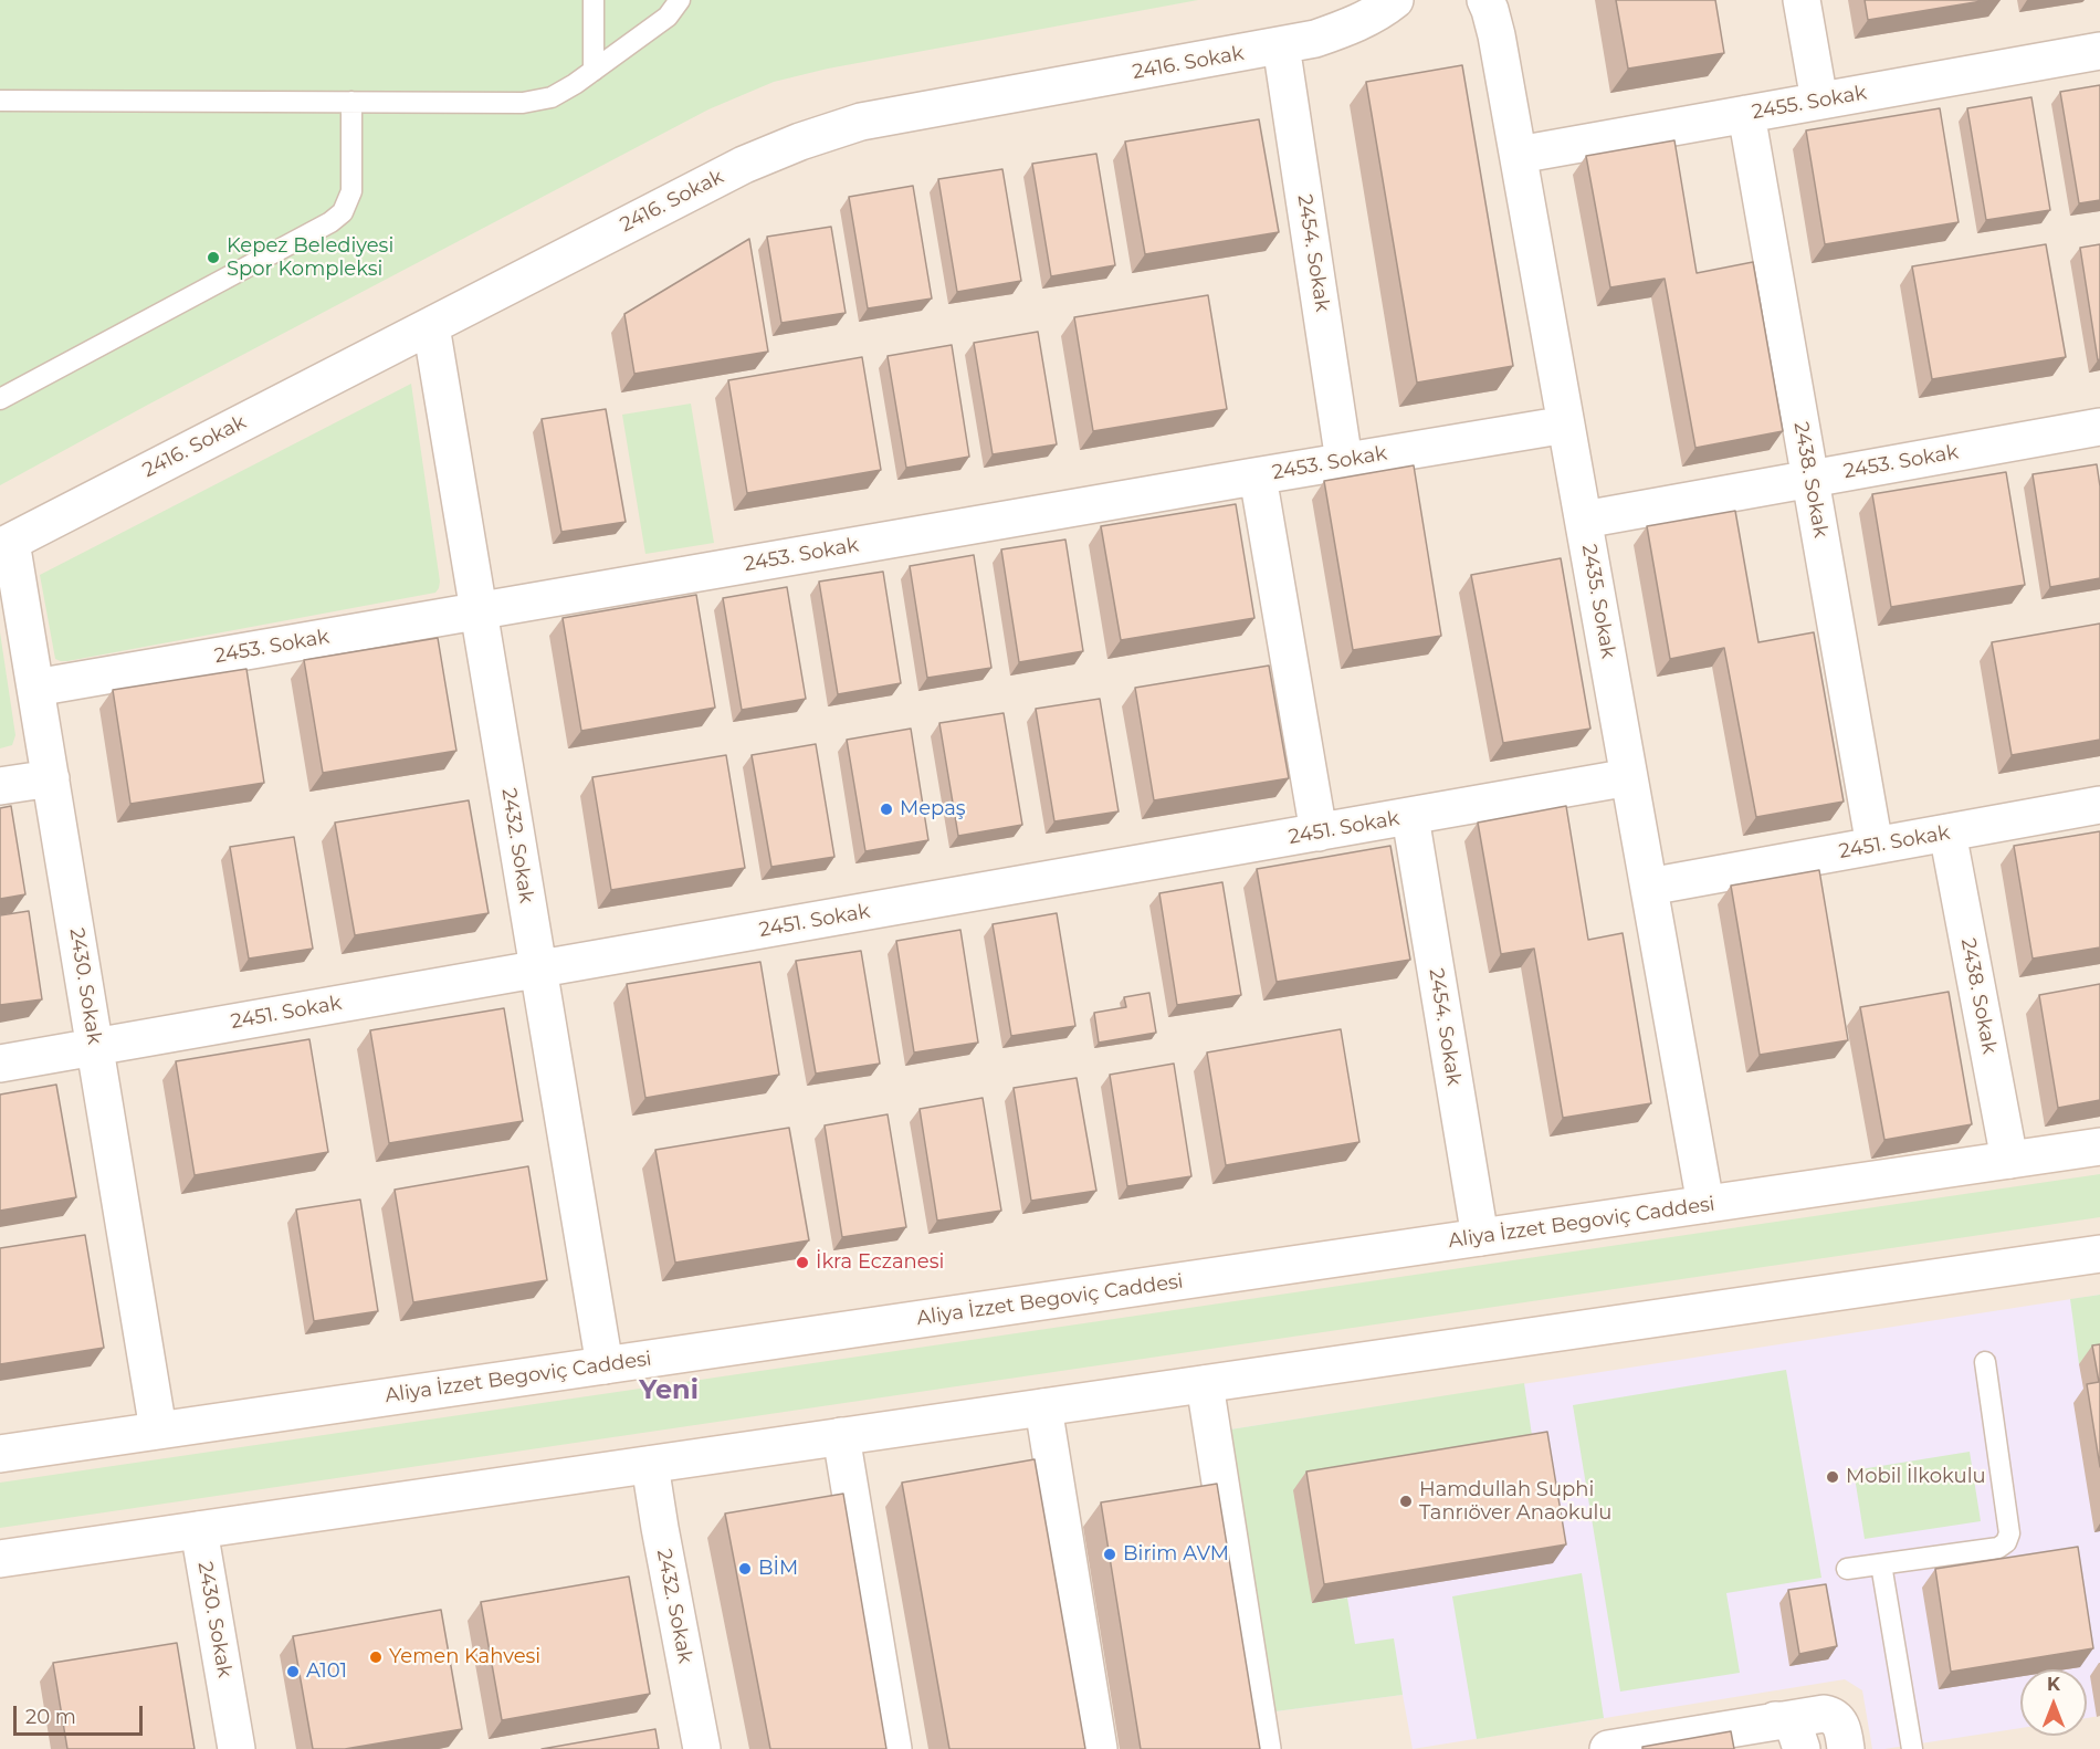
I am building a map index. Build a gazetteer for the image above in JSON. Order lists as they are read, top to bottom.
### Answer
{
  "streets": {
    "street": [
      "2416. Sokak",
      "2455. Sokak",
      "2454. Sokak",
      "2453. Sokak",
      "2438. Sokak",
      "2435. Sokak",
      "2451. Sokak",
      "2432. Sokak",
      "2430. Sokak",
      "Aliya İzzet Begoviç Caddesi"
    ]
  },
  "crossings": [
    ["2416. Sokak", "2454. Sokak"],
    ["2416. Sokak", "2432. Sokak"],
    ["2416. Sokak", "2430. Sokak"],
    ["2455. Sokak", "2438. Sokak"],
    ["2455. Sokak", "2435. Sokak"],
    ["2454. Sokak", "2453. Sokak"],
    ["2454. Sokak", "2451. Sokak"],
    ["2454. Sokak", "Aliya İzzet Begoviç Caddesi"],
    ["2453. Sokak", "2438. Sokak"],
    ["2453. Sokak", "2435. Sokak"],
    ["2453. Sokak", "2432. Sokak"],
    ["2453. Sokak", "2430. Sokak"],
    ["2438. Sokak", "2451. Sokak"],
    ["2438. Sokak", "Aliya İzzet Begoviç Caddesi"],
    ["2435. Sokak", "2451. Sokak"],
    ["2435. Sokak", "Aliya İzzet Begoviç Caddesi"],
    ["2451. Sokak", "2432. Sokak"],
    ["2451. Sokak", "2430. Sokak"],
    ["2432. Sokak", "Aliya İzzet Begoviç Caddesi"],
    ["2430. Sokak", "Aliya İzzet Begoviç Caddesi"]
  ],
  "districts": ["Yeni"],
  "places": [
    "Kepez Belediyesi Spor Kompleksi",
    "Mepaş",
    "İkra Eczanesi",
    "Mobil İlkokulu",
    "Hamdullah Suphi Tanrıöver Anaokulu",
    "Birim AVM",
    "BİM",
    "Yemen Kahvesi",
    "A101"
  ],
  "scale_bar": "20 m",
  "north": "top"
}
